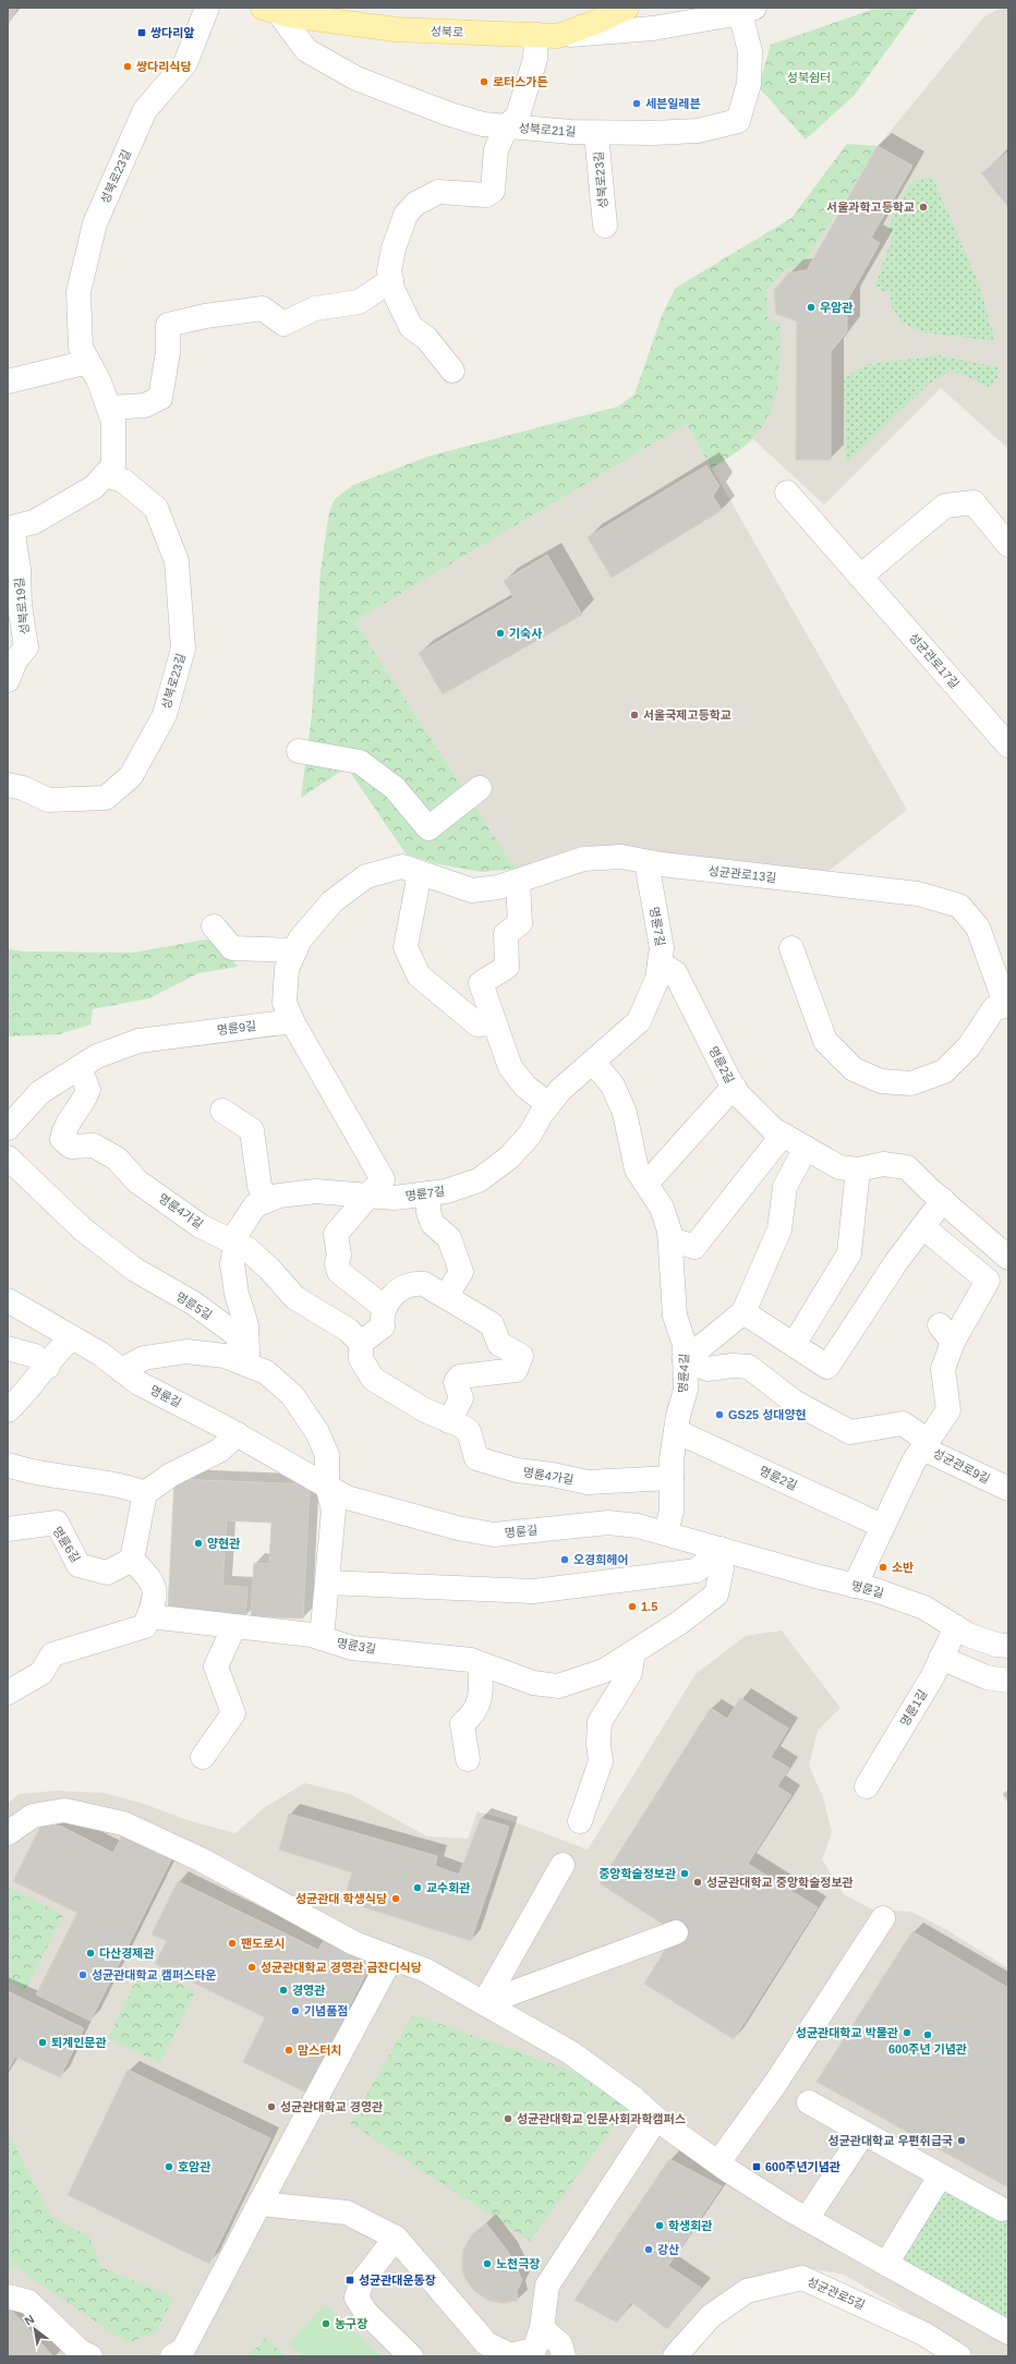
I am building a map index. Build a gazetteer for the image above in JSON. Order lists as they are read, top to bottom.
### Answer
{
  "streets": {
    "main road": ["성북로"],
    "street": [
      "성북로21길",
      "성북로23길",
      "성북로19길",
      "성균관로17길",
      "성균관로13길",
      "명륜7길",
      "명륜9길",
      "명륜2길",
      "명륜4가길",
      "명륜5길",
      "명륜4길",
      "명륜길",
      "성균관로9길",
      "명륜6길",
      "명륜3길",
      "명륜1길",
      "성균관로5길"
    ]
  },
  "crossings": [
    ["성북로", "성북로21길"],
    ["성북로21길", "성북로23길"],
    ["성북로23길", "성북로19길"],
    ["성균관로13길", "명륜7길"],
    ["성균관로13길", "명륜9길"],
    ["명륜7길", "명륜2길"],
    ["명륜7길", "명륜4가길"],
    ["명륜7길", "명륜5길"],
    ["명륜7길", "명륜4길"],
    ["명륜9길", "명륜4가길"],
    ["명륜2길", "명륜4길"],
    ["명륜4가길", "명륜4길"],
    ["명륜5길", "명륜길"],
    ["명륜4길", "명륜길"],
    ["명륜4길", "성균관로9길"],
    ["명륜길", "명륜3길"],
    ["명륜길", "명륜1길"]
  ],
  "parks": ["성북쉼터"],
  "places": {
    "transit": ["쌍다리앞", "600주년기념관", "성균관대운동장"],
    "other": [
      "쌍다리식당",
      "로터스가든",
      "세븐일레븐",
      "서울과학고등학교",
      "우암관",
      "기숙사",
      "서울국제고등학교",
      "GS25 성대양현",
      "양현관",
      "오경희헤어",
      "소반",
      "1.5",
      "중앙학술정보관",
      "성균관대학교 중앙학술정보관",
      "교수회관",
      "성균관대 학생식당",
      "팬도로시",
      "다산경제관",
      "성균관대학교 경영관 금잔디식당",
      "성균관대학교 캠퍼스타운",
      "경영관",
      "기념품점",
      "성균관대학교 박물관",
      "600주년 기념관",
      "퇴계인문관",
      "맘스터치",
      "성균관대학교 경영관",
      "성균관대학교 인문사회과학캠퍼스",
      "성균관대학교 우편취급국",
      "호암관",
      "학생회관",
      "강산",
      "노천극장",
      "농구장"
    ]
  },
  "north": "top left"
}
